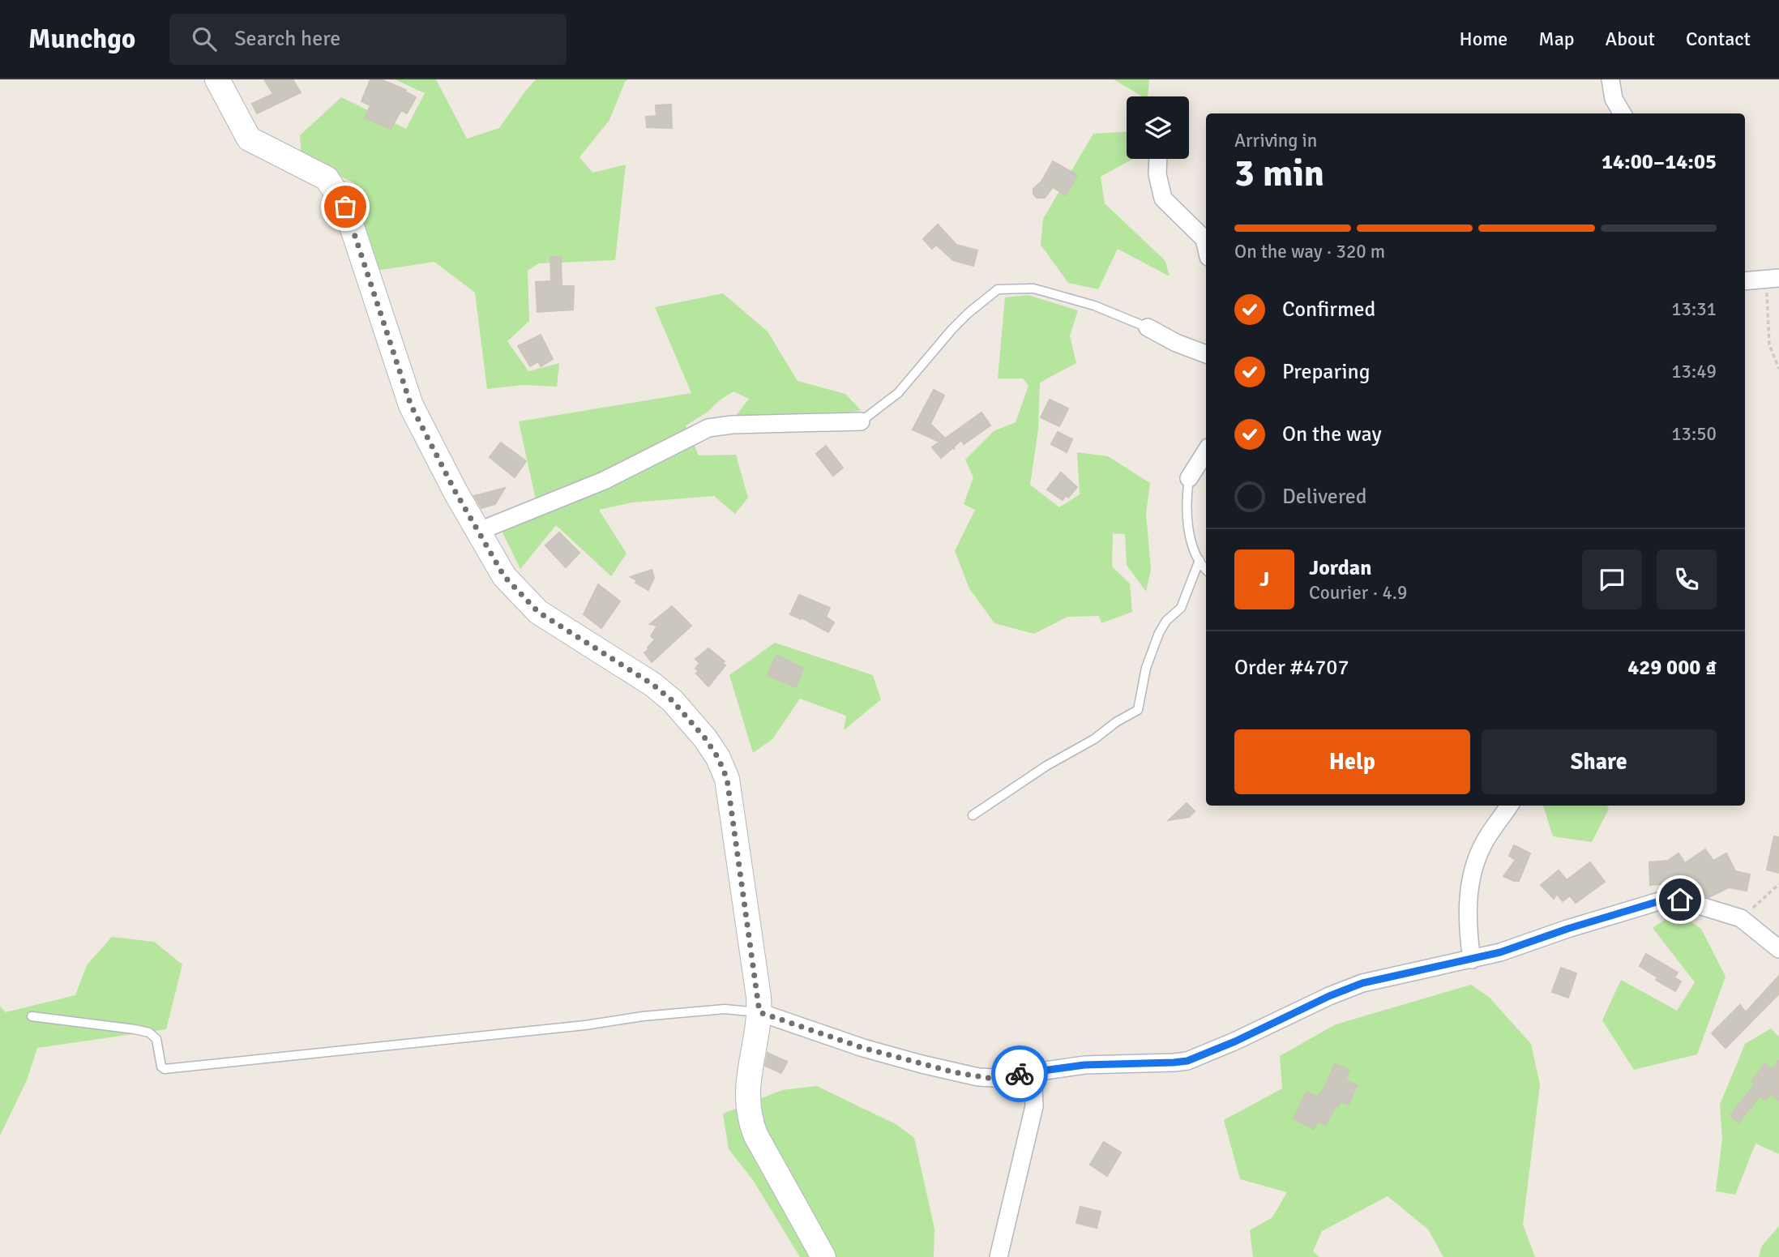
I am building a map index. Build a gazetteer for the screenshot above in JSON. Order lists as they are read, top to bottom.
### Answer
{
  "page": {
    "header": "Munchgo",
    "search": "Search here",
    "nav": [
      "Home",
      "Map",
      "About",
      "Contact"
    ],
    "heading": ["3 min", "Arriving in", "14:00–14:05"],
    "panel": [
      "Jordan",
      "Courier · 4.9",
      "Order #4707",
      "429 000 ₫"
    ],
    "bar": "On the way · 320 m",
    "list": [
      ["Confirmed", "13:31"],
      ["Preparing", "13:49"],
      ["On the way", "13:50"],
      "Delivered"
    ],
    "round": "J",
    "buttons": ["Help", "Share"]
  }
}
